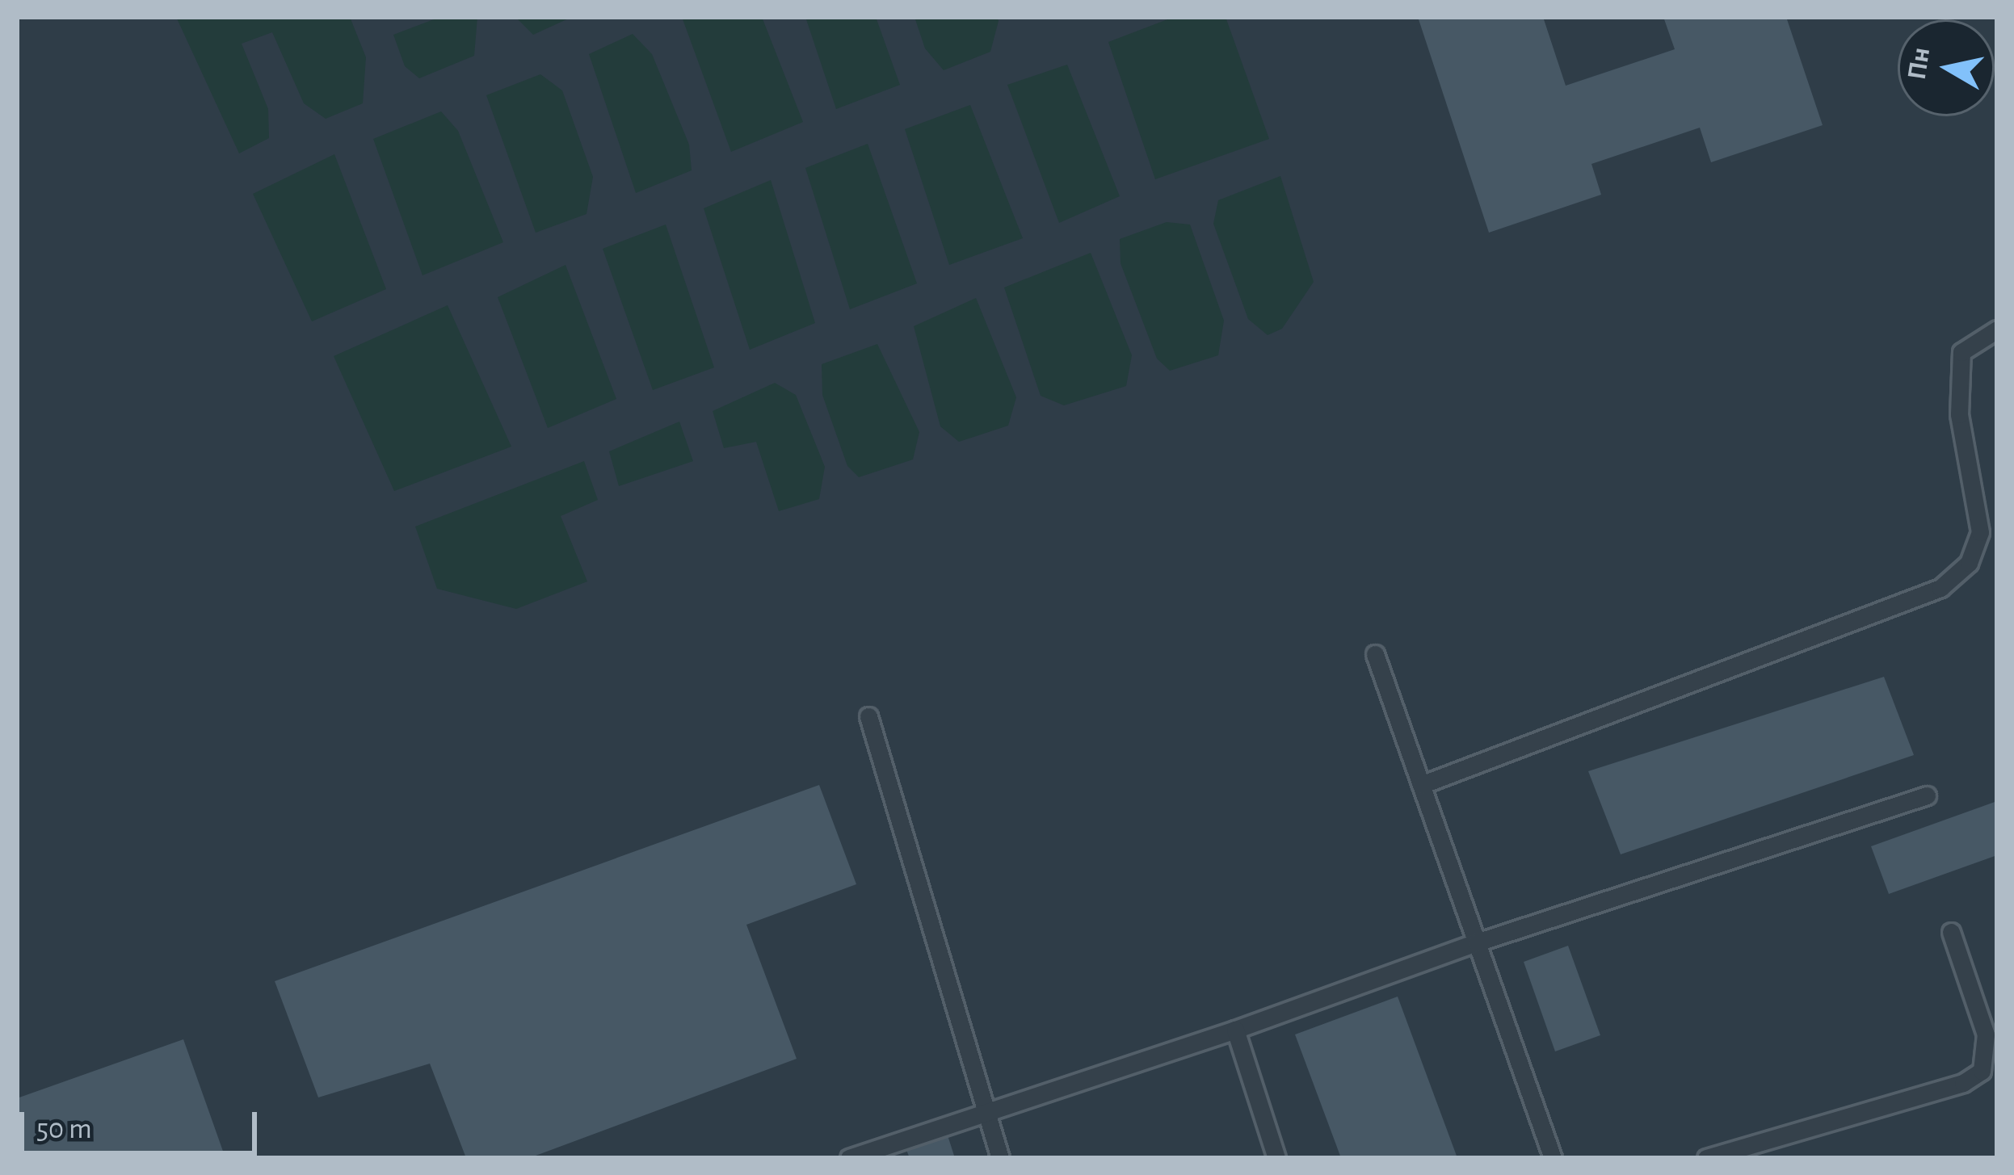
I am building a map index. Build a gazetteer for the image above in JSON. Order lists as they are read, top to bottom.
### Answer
{
  "scale_bar": "50 m",
  "north": "left"
}
